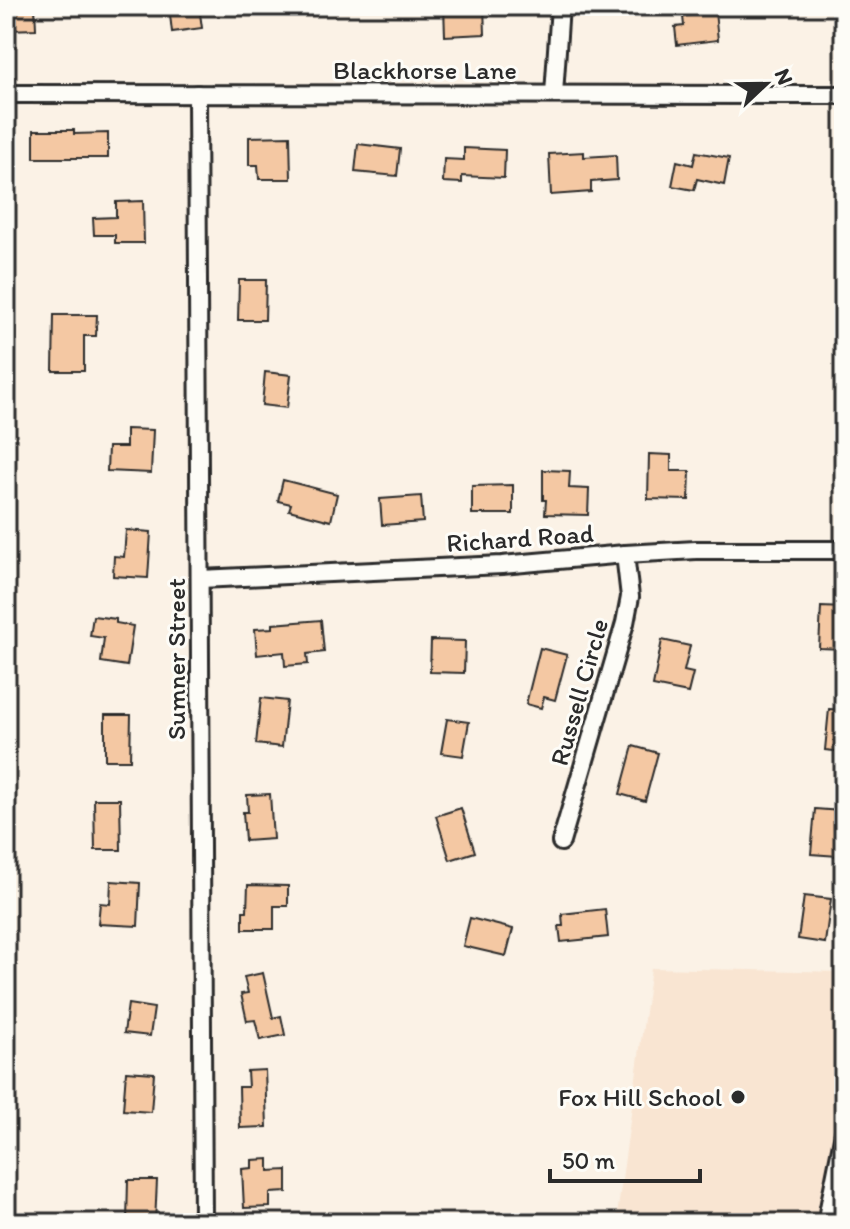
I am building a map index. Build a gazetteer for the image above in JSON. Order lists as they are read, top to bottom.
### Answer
{
  "streets": {
    "street": [
      "Blackhorse Lane",
      "Richard Road",
      "Sumner Street",
      "Russell Circle"
    ]
  },
  "crossings": [
    ["Blackhorse Lane", "Sumner Street"],
    ["Richard Road", "Sumner Street"],
    ["Richard Road", "Russell Circle"]
  ],
  "places": ["Fox Hill School"],
  "scale_bar": "50 m",
  "north": "right"
}
